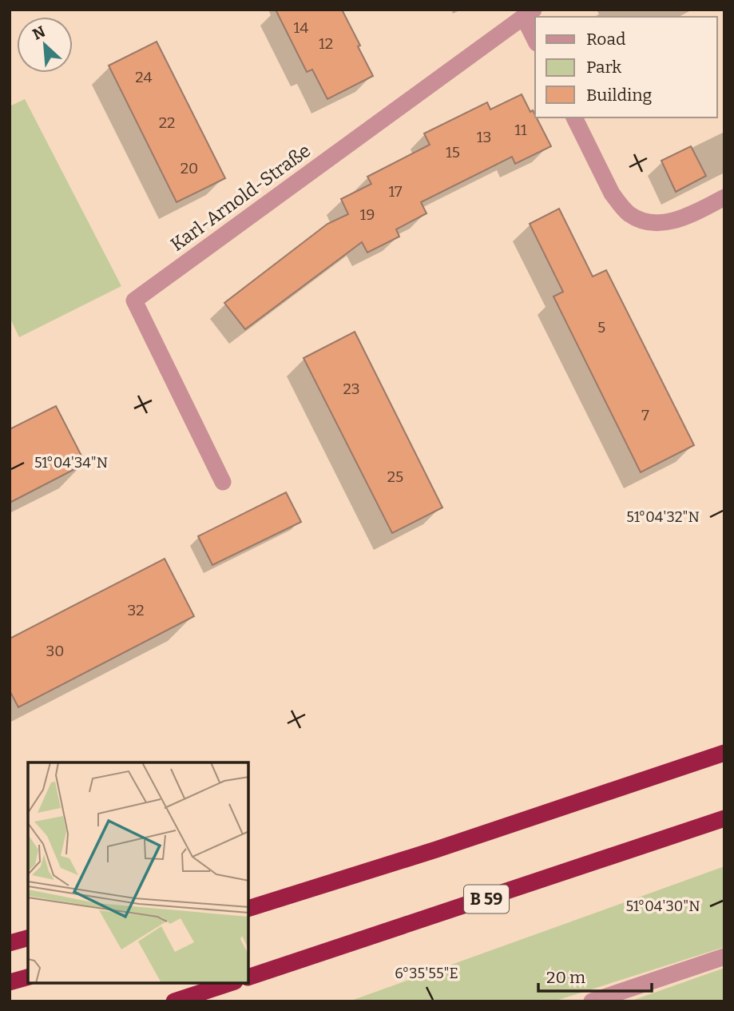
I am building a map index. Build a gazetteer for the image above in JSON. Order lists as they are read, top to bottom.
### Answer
{
  "streets": {
    "highway": ["B 59"],
    "street": ["Karl-Arnold-Straße"]
  },
  "house_numbers": [
    "14",
    "12",
    "24",
    "22",
    "11",
    "13",
    "15",
    "20",
    "17",
    "19",
    "5",
    "23",
    "7",
    "25",
    "32",
    "30"
  ],
  "legend": ["Road", "Park", "Building"],
  "scale_bar": "20 m",
  "north": "top left",
  "coordinates": [
    "51°04'34\"N",
    "51°04'32\"N",
    "51°04'30\"N",
    "6°35'55\"E"
  ]
}
